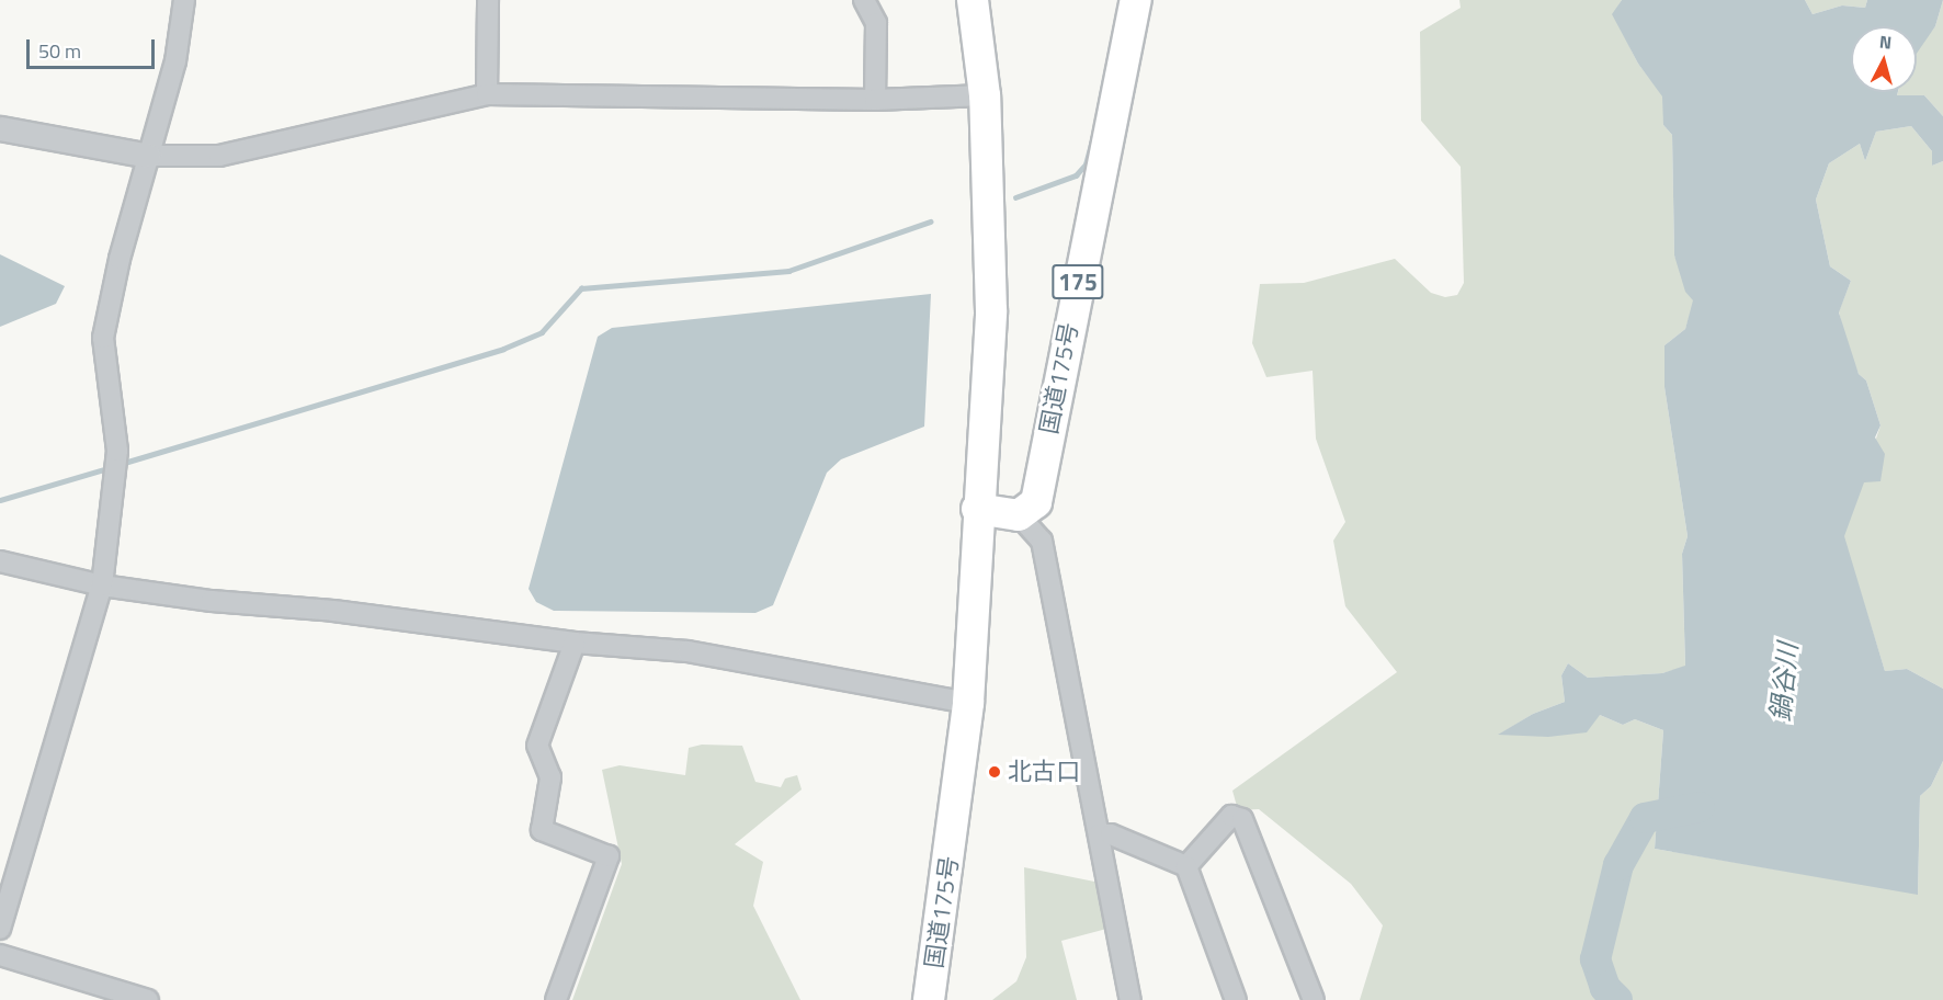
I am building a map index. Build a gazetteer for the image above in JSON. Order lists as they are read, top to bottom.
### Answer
{
  "streets": {
    "highway": ["175", "国道175号"]
  },
  "water": ["鍋谷川"],
  "places": ["北古口"],
  "scale_bar": "50 m",
  "north": "top"
}
